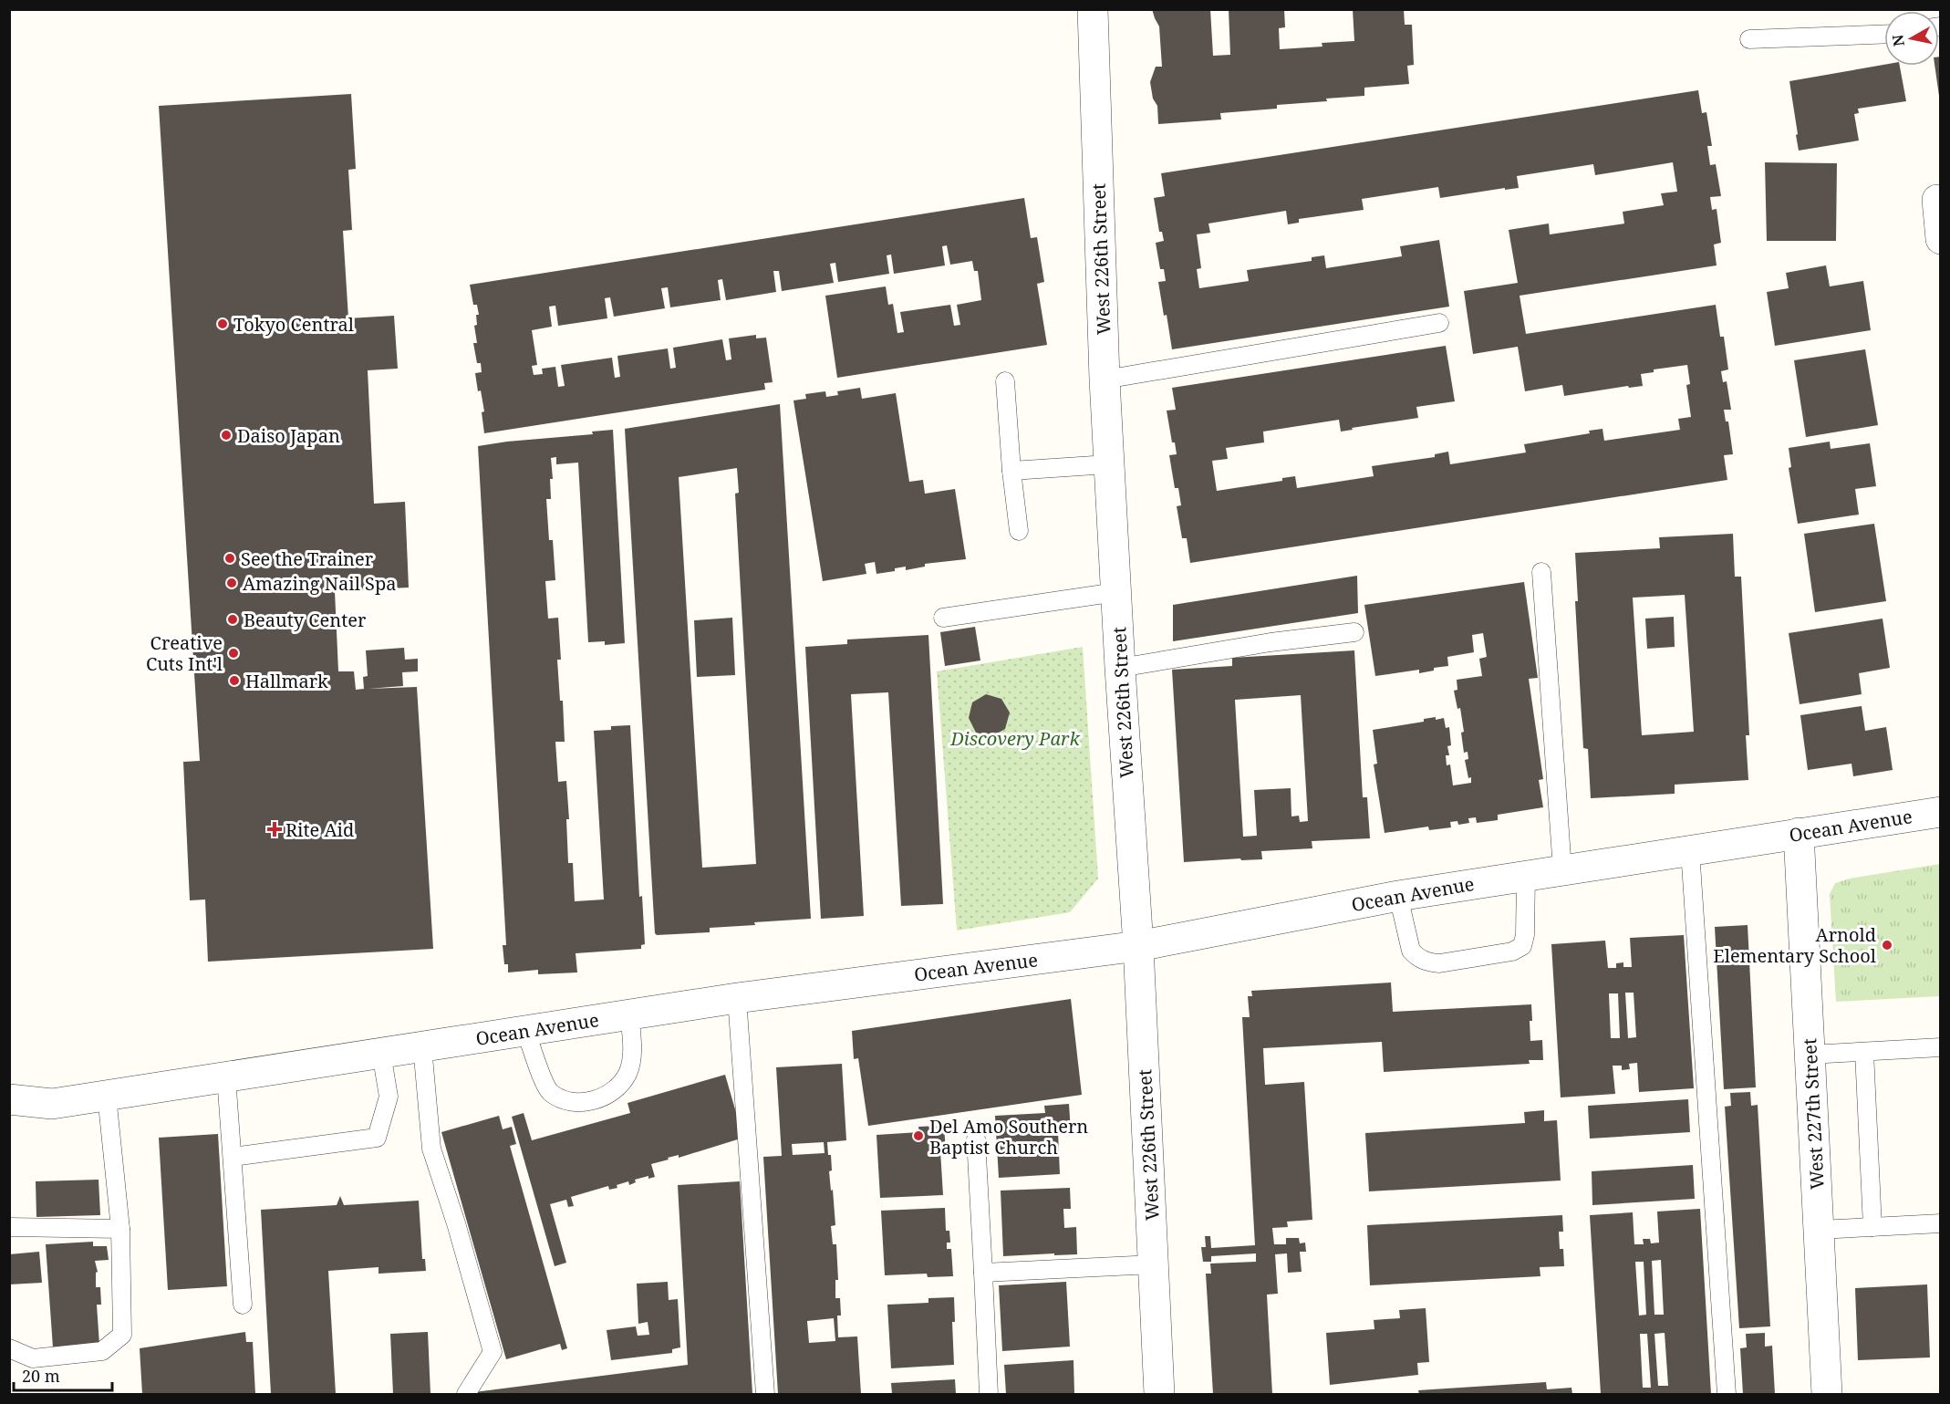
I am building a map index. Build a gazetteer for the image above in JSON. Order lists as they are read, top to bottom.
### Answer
{
  "streets": {
    "street": ["West 226th Street", "Ocean Avenue", "West 227th Street"]
  },
  "crossings": [
    ["West 226th Street", "Ocean Avenue"],
    ["Ocean Avenue", "West 227th Street"]
  ],
  "parks": ["Discovery Park"],
  "places": {
    "other": [
      "Tokyo Central",
      "Daiso Japan",
      "See the Trainer",
      "Amazing Nail Spa",
      "Beauty Center",
      "Creative Cuts Int'l",
      "Hallmark",
      "Arnold Elementary School",
      "Del Amo Southern Baptist Church"
    ],
    "health": ["Rite Aid"]
  },
  "scale_bar": "20 m",
  "north": "left"
}
